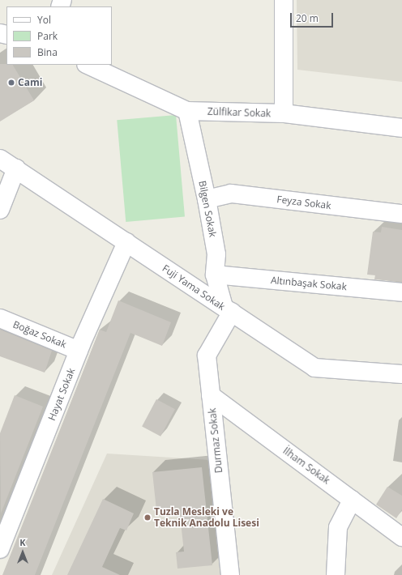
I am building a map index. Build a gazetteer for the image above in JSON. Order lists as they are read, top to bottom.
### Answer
{
  "streets": {
    "street": [
      "Zülfikar Sokak",
      "Feyza Sokak",
      "Bilgen Sokak",
      "Altınbaşak Sokak",
      "Fuji Yama Sokak",
      "Boğaz Sokak",
      "Hayat Sokak",
      "Durmaz Sokak",
      "İlham Sokak"
    ]
  },
  "crossings": [
    ["Zülfikar Sokak", "Bilgen Sokak"],
    ["Feyza Sokak", "Bilgen Sokak"],
    ["Bilgen Sokak", "Altınbaşak Sokak"],
    ["Bilgen Sokak", "Fuji Yama Sokak"],
    ["Bilgen Sokak", "Durmaz Sokak"],
    ["Fuji Yama Sokak", "Hayat Sokak"],
    ["Fuji Yama Sokak", "Durmaz Sokak"],
    ["Boğaz Sokak", "Hayat Sokak"],
    ["Durmaz Sokak", "İlham Sokak"]
  ],
  "places": ["Cami", "Tuzla Mesleki ve Teknik Anadolu Lisesi"],
  "legend": ["Yol", "Park", "Bina"],
  "scale_bar": "20 m",
  "north": "top"
}
